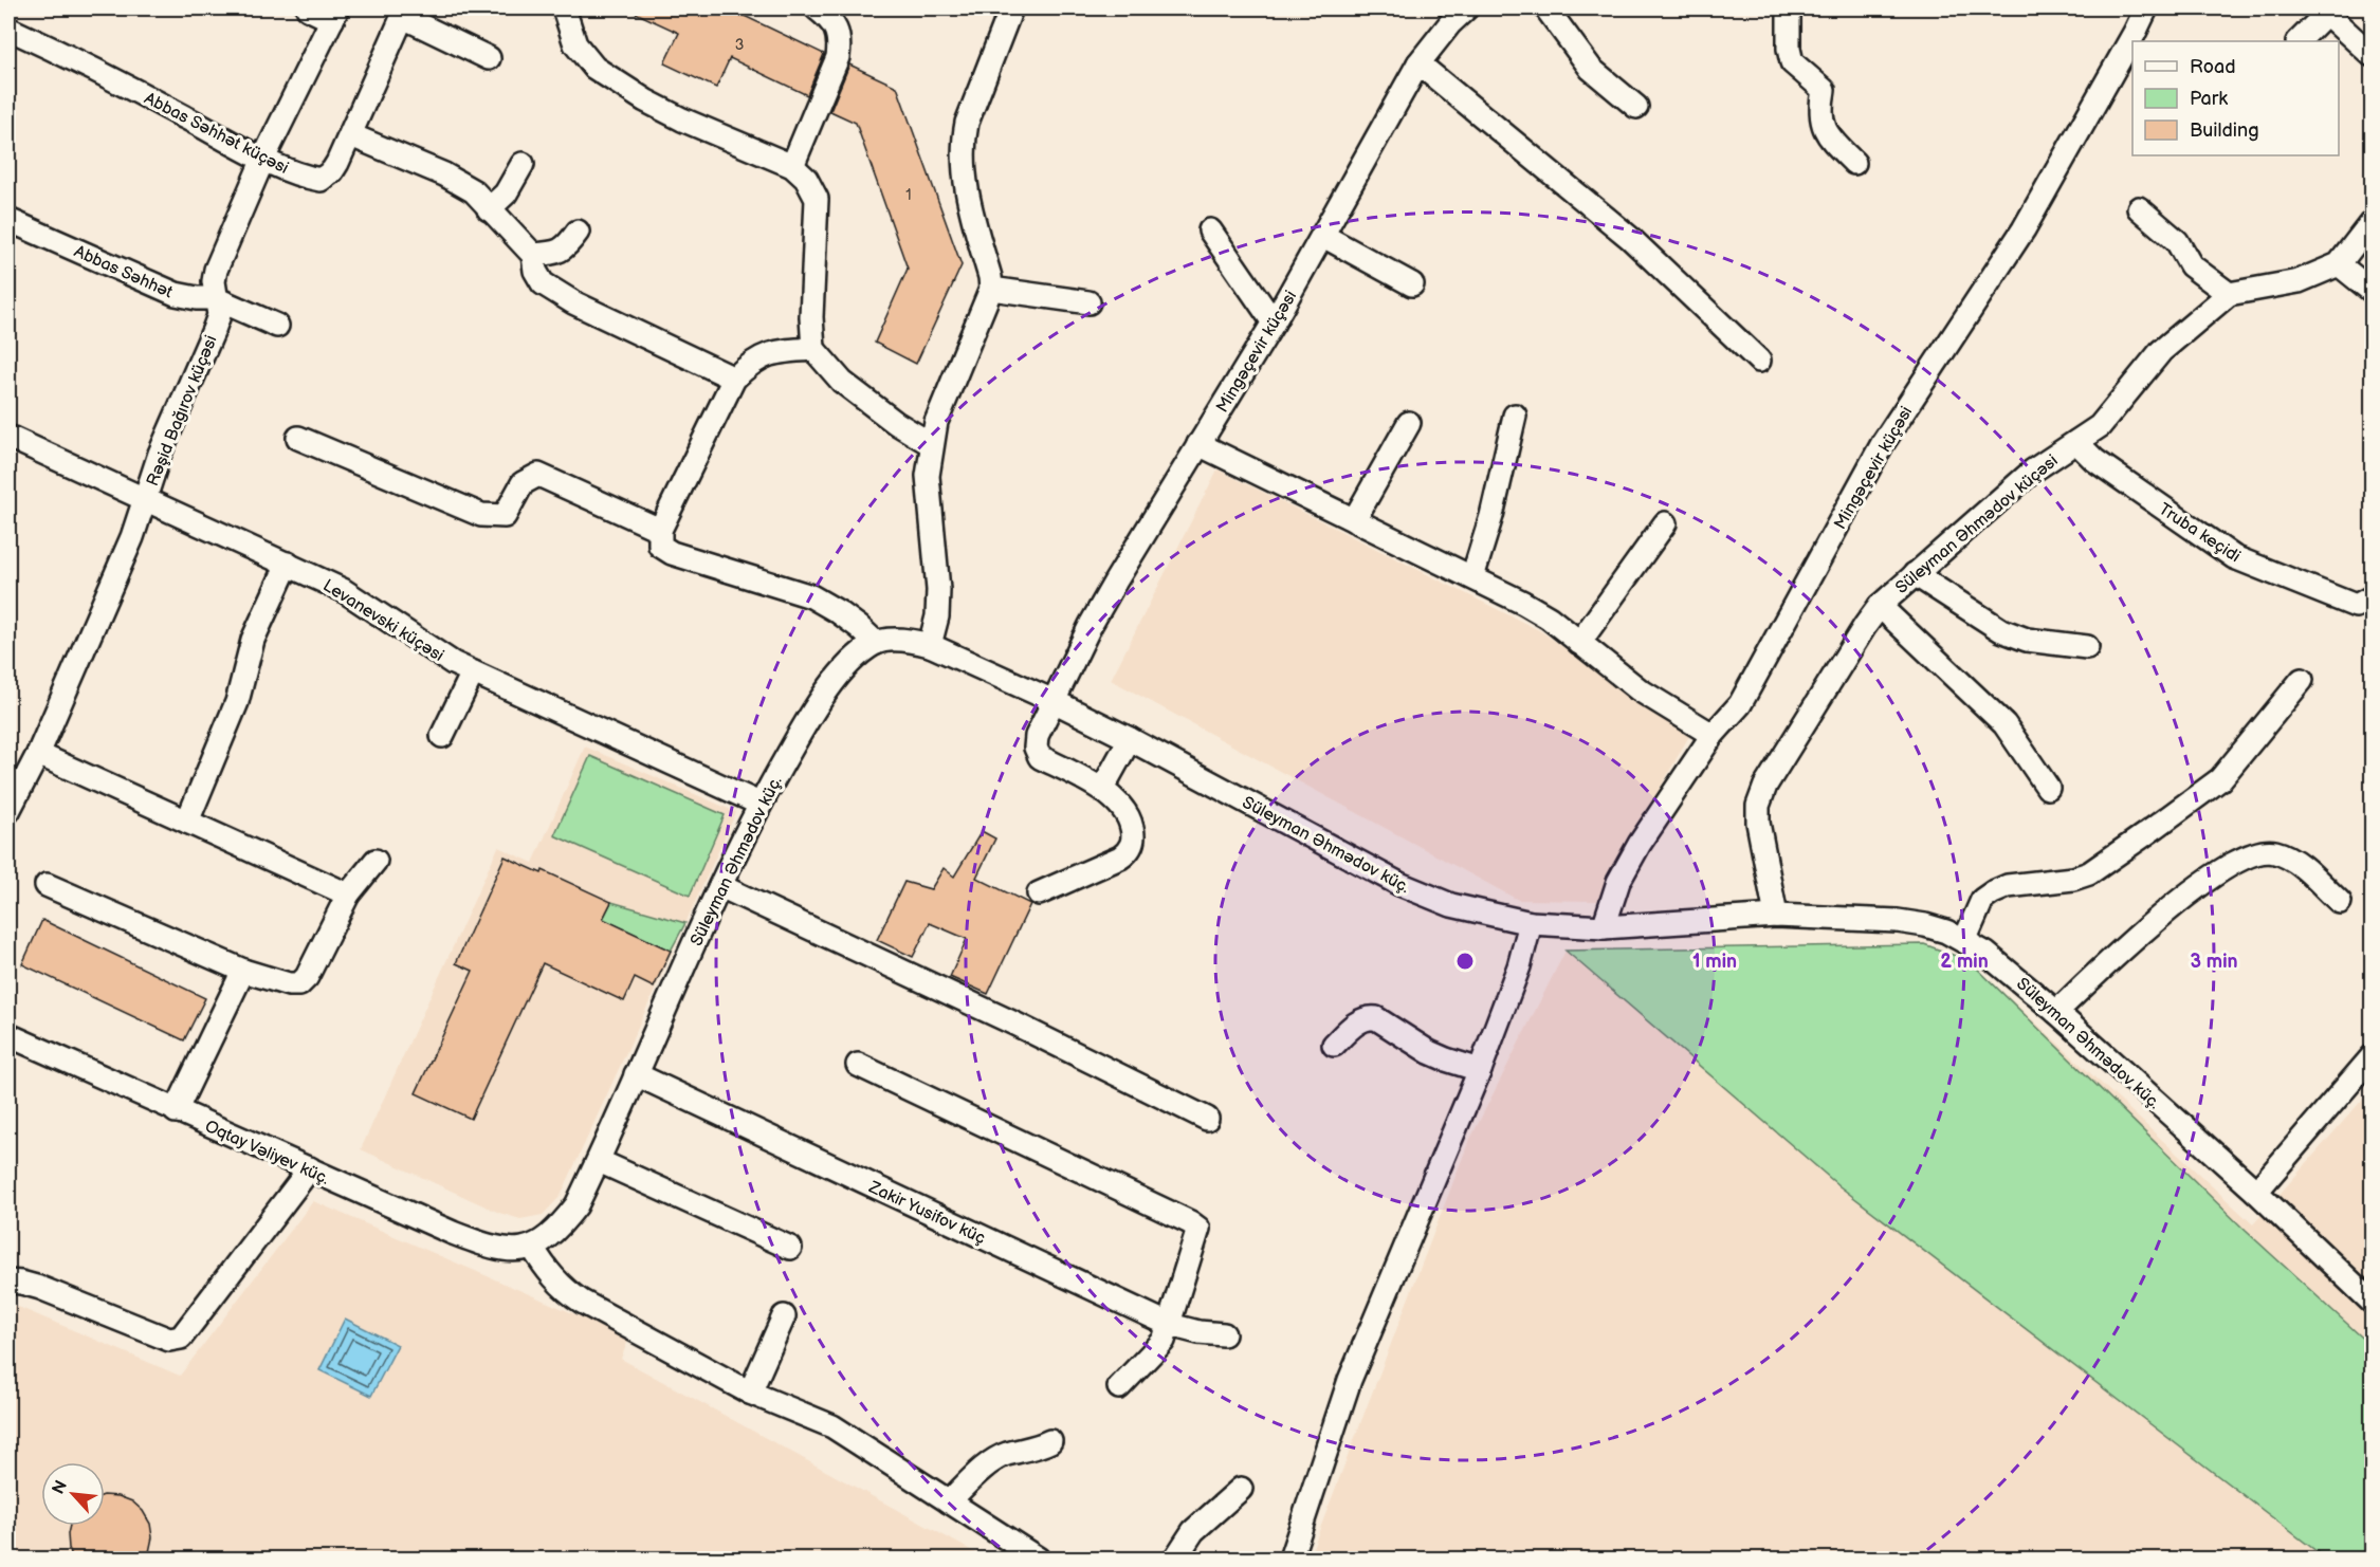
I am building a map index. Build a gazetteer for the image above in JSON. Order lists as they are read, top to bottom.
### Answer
{
  "streets": {
    "street": [
      "Abbas Səhhət küçəsi",
      "Abbas Səhhət",
      "Mingəçevir küçəsi",
      "Rəşid Bağırov küçəsi",
      "Süleyman Əhmədov küçəsi",
      "Truba keçidi",
      "Levanevski küçəsi",
      "Süleyman Əhmədov küç.",
      "Oqtay Vəliyev küç.",
      "Zakir Yusifov küç"
    ]
  },
  "crossings": [
    ["Abbas Səhhət küçəsi", "Rəşid Bağırov küçəsi"],
    ["Abbas Səhhət", "Rəşid Bağırov küçəsi"],
    ["Mingəçevir küçəsi", "Süleyman Əhmədov küç."],
    ["Rəşid Bağırov küçəsi", "Levanevski küçəsi"],
    ["Süleyman Əhmədov küçəsi", "Truba keçidi"],
    ["Süleyman Əhmədov küçəsi", "Süleyman Əhmədov küç."],
    ["Levanevski küçəsi", "Süleyman Əhmədov küç."],
    ["Süleyman Əhmədov küç.", "Oqtay Vəliyev küç."],
    ["Süleyman Əhmədov küç.", "Zakir Yusifov küç"]
  ],
  "house_numbers": ["3", "1"],
  "legend": ["Road", "Park", "Building"],
  "north": "top left",
  "rings": ["1 min", "2 min", "3 min"]
}
